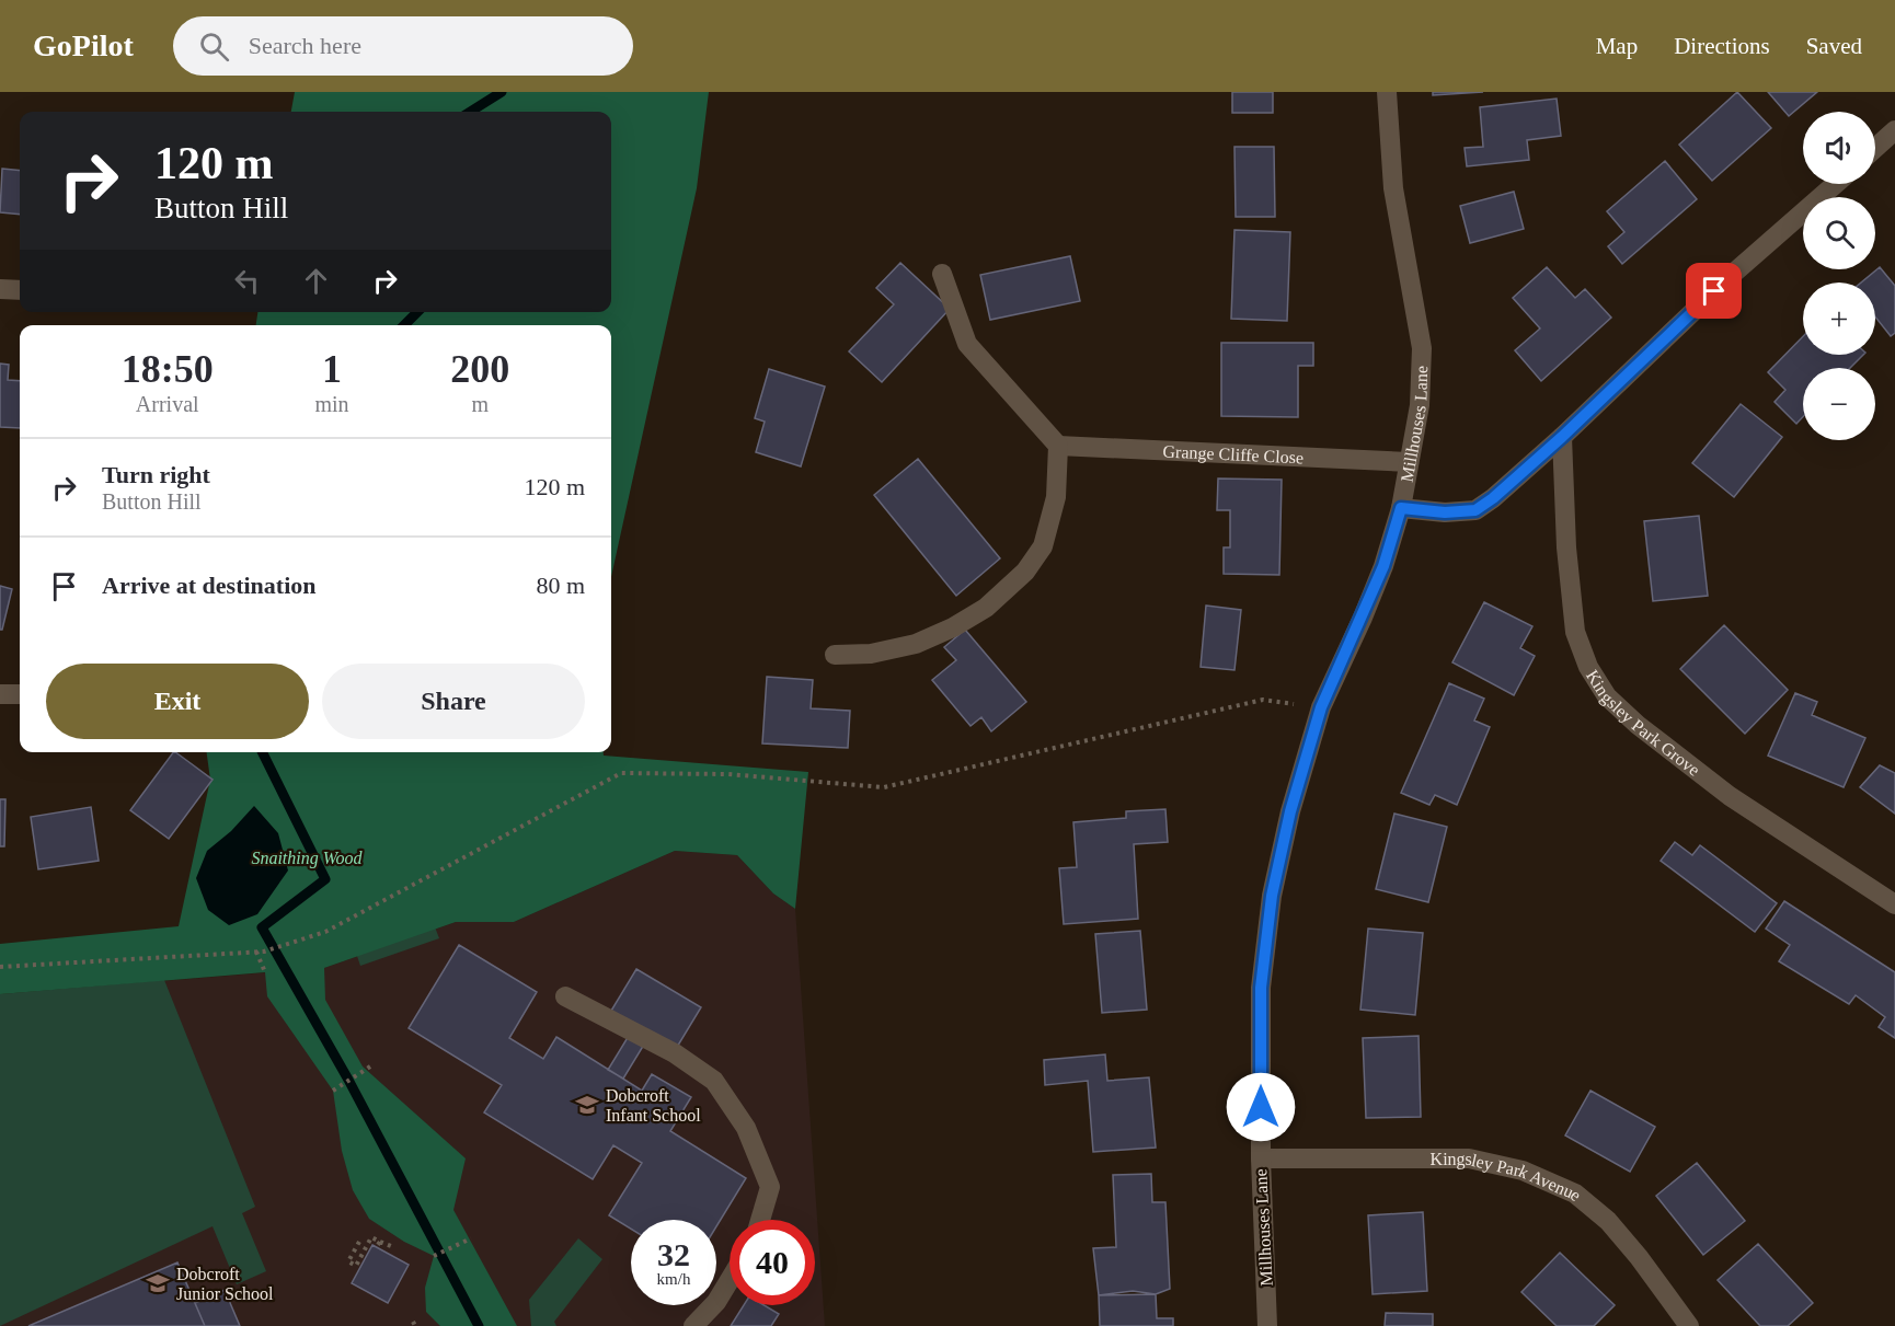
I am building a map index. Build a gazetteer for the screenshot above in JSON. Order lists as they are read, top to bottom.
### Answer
{
  "streets": {
    "street": [
      "Millhouses Lane",
      "Grange Cliffe Close",
      "Kingsley Park Grove",
      "Kingsley Park Avenue"
    ]
  },
  "crossings": [
    ["Millhouses Lane", "Grange Cliffe Close"],
    ["Millhouses Lane", "Kingsley Park Avenue"]
  ],
  "parks": ["Snaithing Wood"],
  "places": {
    "school or university": ["Dobcroft Infant School", "Dobcroft Junior School"]
  },
  "page": {
    "header": "GoPilot",
    "search": "Search here",
    "nav": ["Map", "Directions", "Saved"],
    "map_buttons": ["+", "−"],
    "turn": ["120 m", "Button Hill"],
    "eta": [
      "18:50",
      "Arrival",
      "1",
      "min",
      "200",
      "m"
    ],
    "list": [
      {
        "name": "Turn right",
        "note": "Button Hill",
        "value": "120 m"
      },
      {
        "name": "Arrive at destination",
        "value": "80 m"
      }
    ],
    "buttons": ["Exit", "Share"],
    "speed": "32 km/h",
    "limit": "40"
  }
}
